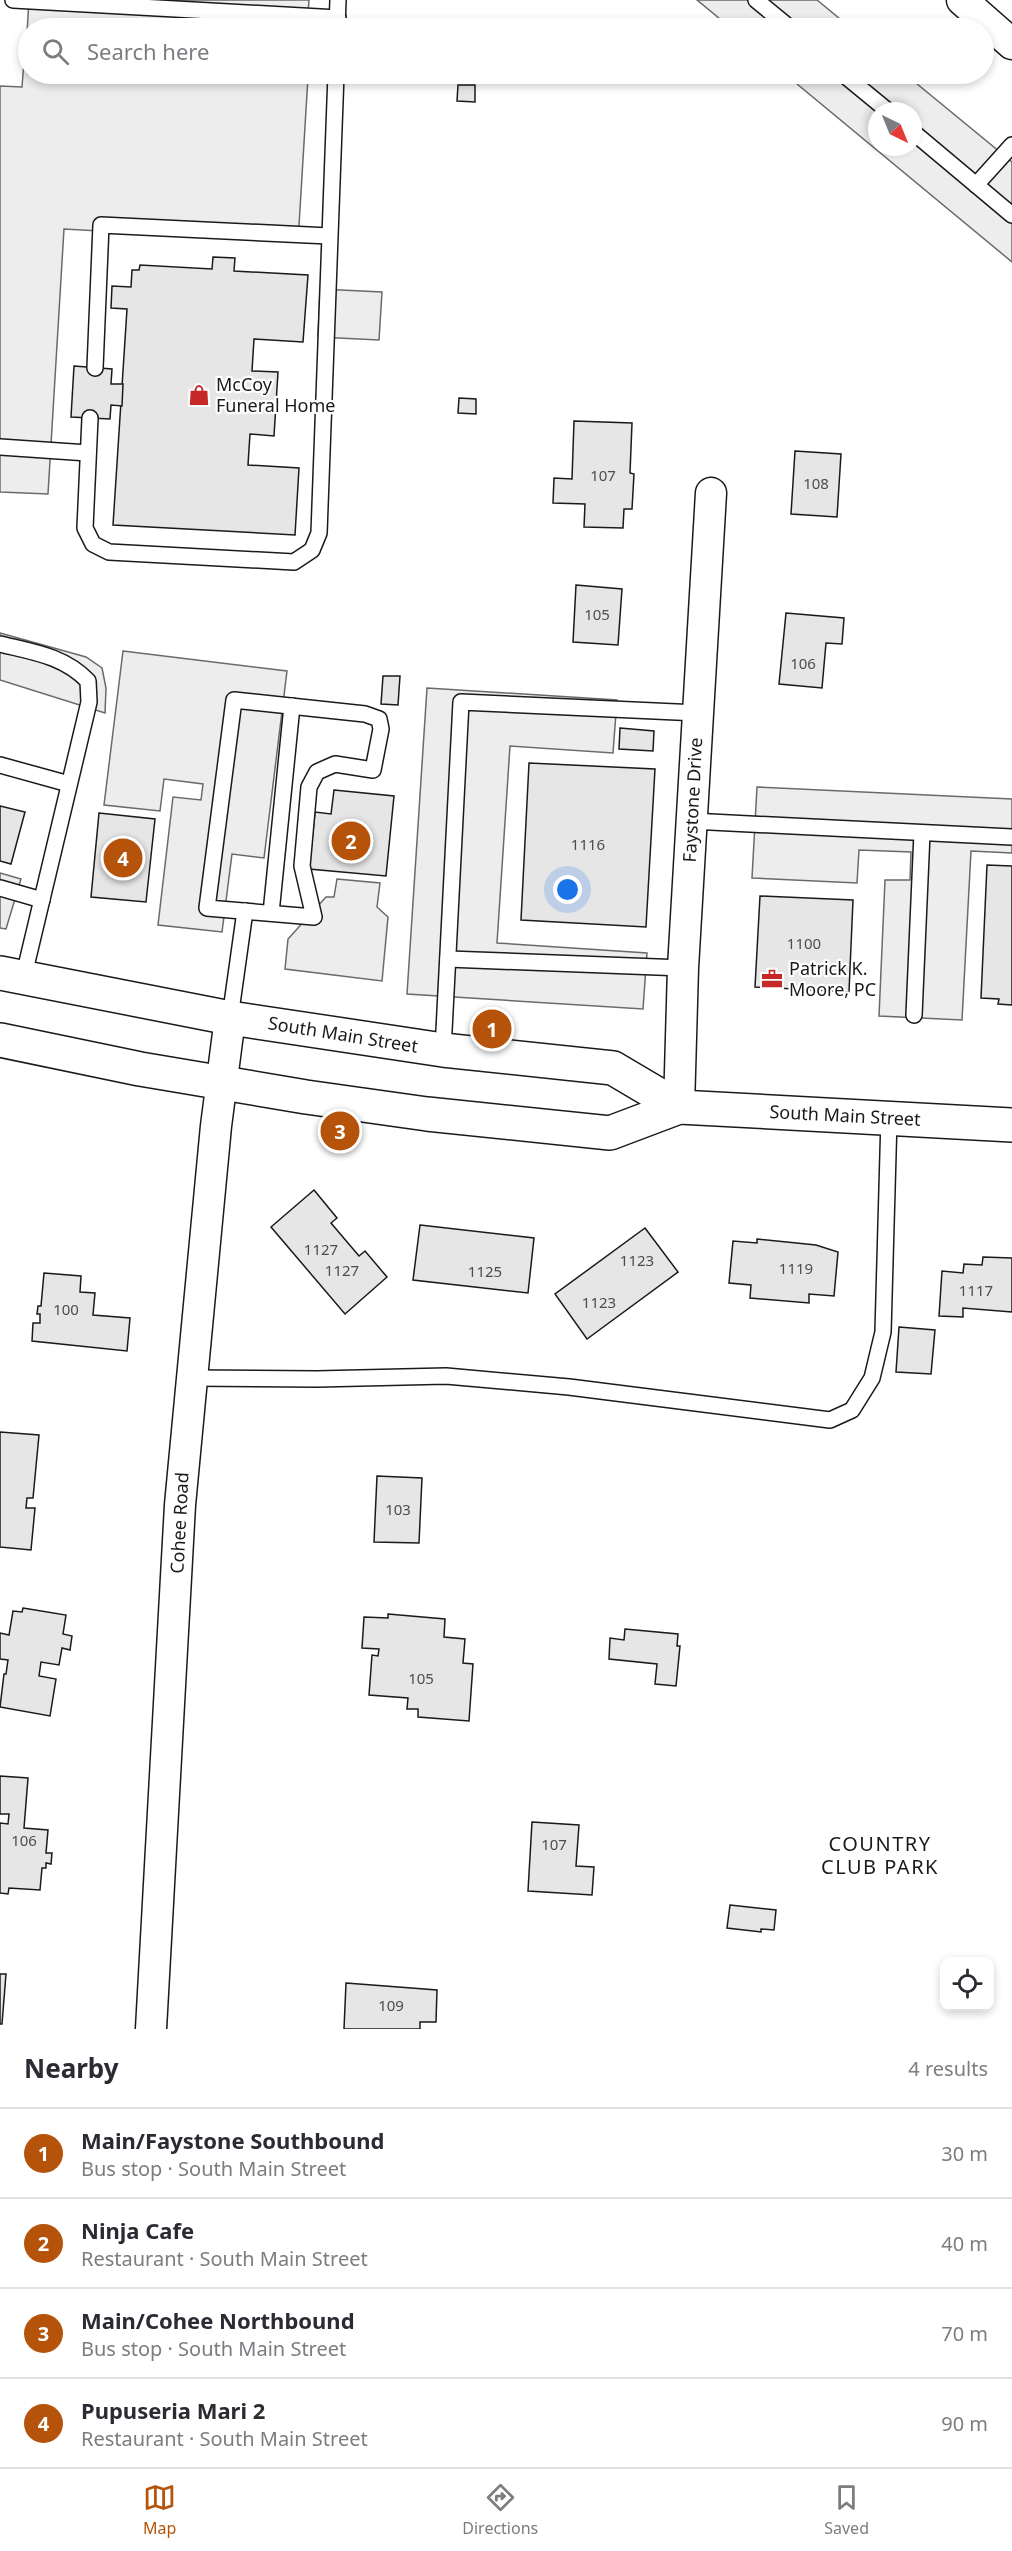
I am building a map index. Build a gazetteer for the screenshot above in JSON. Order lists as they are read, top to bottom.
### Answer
{
  "streets": {
    "main road": ["South Main Street"],
    "street": ["Faystone Drive", "Cohee Road"]
  },
  "crossings": [
    ["Faystone Drive", "South Main Street"],
    ["South Main Street", "Cohee Road"]
  ],
  "districts": ["COUNTRY CLUB PARK"],
  "places": {
    "shop": ["McCoy Funeral Home"],
    "office": ["Patrick K. Moore, PC"]
  },
  "house_numbers": [
    "107",
    "108",
    "105",
    "106",
    "1116",
    "1100",
    "1127",
    "1123",
    "1119",
    "1127",
    "1125",
    "1117",
    "1123",
    "100",
    "103",
    "105",
    "106",
    "107",
    "109"
  ],
  "north": "bottom right",
  "page": {
    "search": "Search here",
    "pins": [
      "2",
      "4",
      "1",
      "3"
    ],
    "heading": ["Nearby", "4 results"],
    "list": [
      {
        "mark": "1",
        "name": "Main/Faystone Southbound",
        "note": "Bus stop · South Main Street",
        "value": "30 m"
      },
      {
        "mark": "2",
        "name": "Ninja Cafe",
        "note": "Restaurant · South Main Street",
        "value": "40 m"
      },
      {
        "mark": "3",
        "name": "Main/Cohee Northbound",
        "note": "Bus stop · South Main Street",
        "value": "70 m"
      },
      {
        "mark": "4",
        "name": "Pupuseria Mari 2",
        "note": "Restaurant · South Main Street",
        "value": "90 m"
      }
    ],
    "nav": ["Map", "Directions", "Saved"]
  }
}
